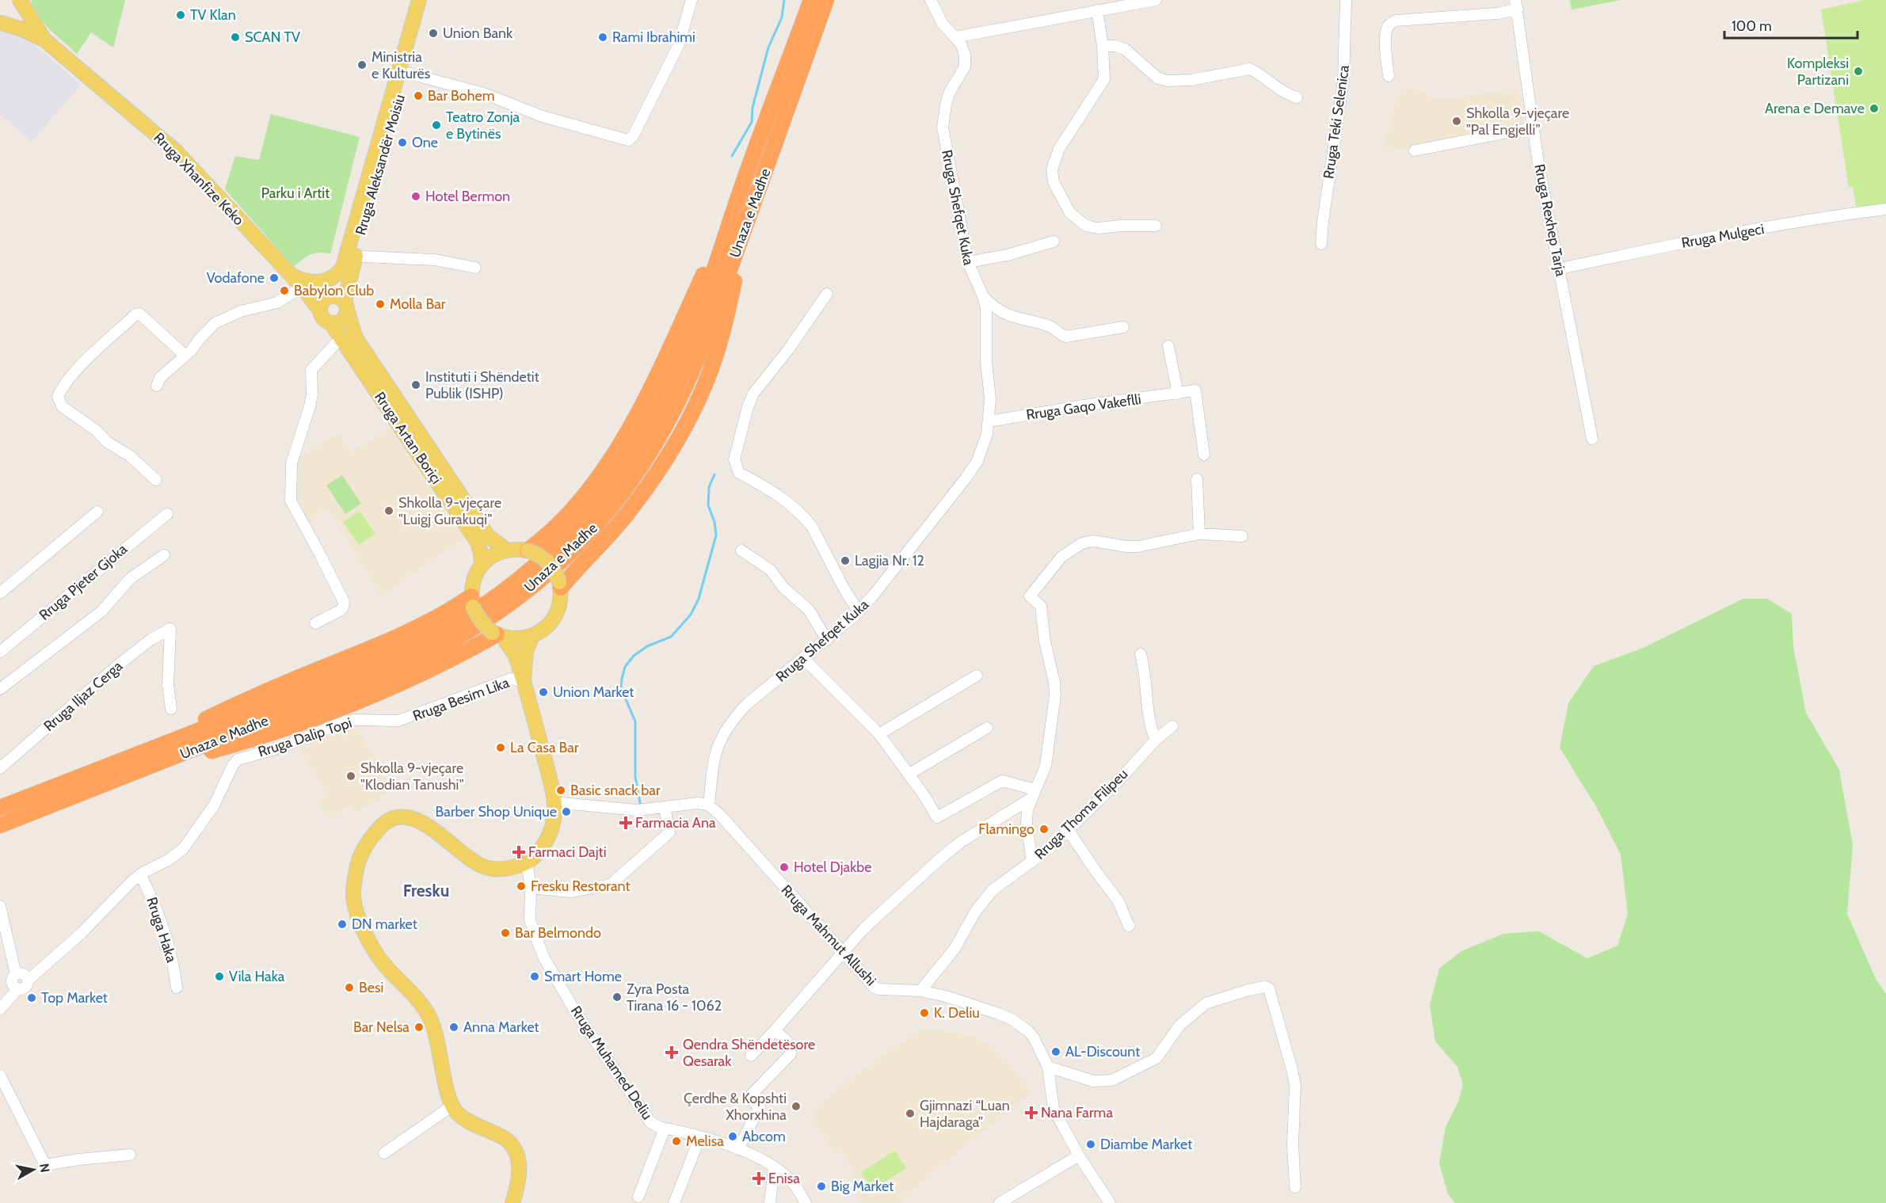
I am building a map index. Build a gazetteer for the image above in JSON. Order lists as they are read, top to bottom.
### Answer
{
  "streets": {
    "highway": ["Unaza e Madhe"],
    "main road": ["Rruga Aleksandër Moisiu", "Rruga Xhanfize Keko", "Rruga Artan Boriçi"],
    "street": [
      "Rruga Teki Selenica",
      "Rruga Shefqet Kuka",
      "Rruga Rexhep Tarja",
      "Rruga Mulgeci",
      "Rruga Gaqo Vakeflli",
      "Rruga Pjeter Gjoka",
      "Rruga Iljaz Cerga",
      "Rruga Besim Lika",
      "Rruga Dalip Topi",
      "Rruga Thoma Filipeu",
      "Rruga Haka",
      "Rruga Mahmut Allushi",
      "Rruga Muhamed Deliu"
    ]
  },
  "crossings": [
    ["Rruga Aleksandër Moisiu", "Rruga Artan Boriçi"],
    ["Rruga Xhanfize Keko", "Rruga Artan Boriçi"],
    ["Rruga Shefqet Kuka", "Rruga Gaqo Vakeflli"],
    ["Rruga Shefqet Kuka", "Rruga Mahmut Allushi"],
    ["Rruga Rexhep Tarja", "Rruga Mulgeci"],
    ["Rruga Besim Lika", "Rruga Dalip Topi"],
    ["Rruga Dalip Topi", "Rruga Haka"],
    ["Rruga Thoma Filipeu", "Rruga Mahmut Allushi"]
  ],
  "districts": ["Fresku"],
  "parks": ["Parku i Artit"],
  "places": {
    "other": [
      "TV Klan",
      "Union Bank",
      "SCAN TV",
      "Rami Ibrahimi",
      "Ministria e Kulturës",
      "Kompleksi Partizani",
      "Bar Bohem",
      "Arena e Demave",
      "Shkolla 9-vjeçare \"Pal Engjelli\"",
      "Teatro Zonja e Bytinës",
      "One",
      "Hotel Bermon",
      "Vodafone",
      "Babylon Club",
      "Molla Bar",
      "Instituti i Shëndetit Publik (ISHP)",
      "Shkolla 9-vjeçare \"Luigj Gurakuqi\"",
      "Lagjia Nr. 12",
      "Union Market",
      "La Casa Bar",
      "Shkolla 9-vjeçare \"Klodian Tanushi\"",
      "Basic snack bar",
      "Barber Shop Unique",
      "Flamingo",
      "Hotel Djakbe",
      "Fresku Restorant",
      "DN market",
      "Bar Belmondo",
      "Vila Haka",
      "Smart Home",
      "Besi",
      "Zyra Posta Tirana 16 - 1062",
      "Top Market",
      "K. Deliu",
      "Bar Nelsa",
      "Anna Market",
      "AL-Discount",
      "Çerdhe & Kopshti Xhorxhina",
      "Gjimnazi “Luan Hajdaraga”",
      "Abcom",
      "Melisa",
      "Diambe Market",
      "Big Market"
    ],
    "health": [
      "Farmacia Ana",
      "Farmaci Dajti",
      "Qendra Shëndetësore Qesarak",
      "Nana Farma",
      "Enisa"
    ]
  },
  "scale_bar": "100 m",
  "north": "right"
}
